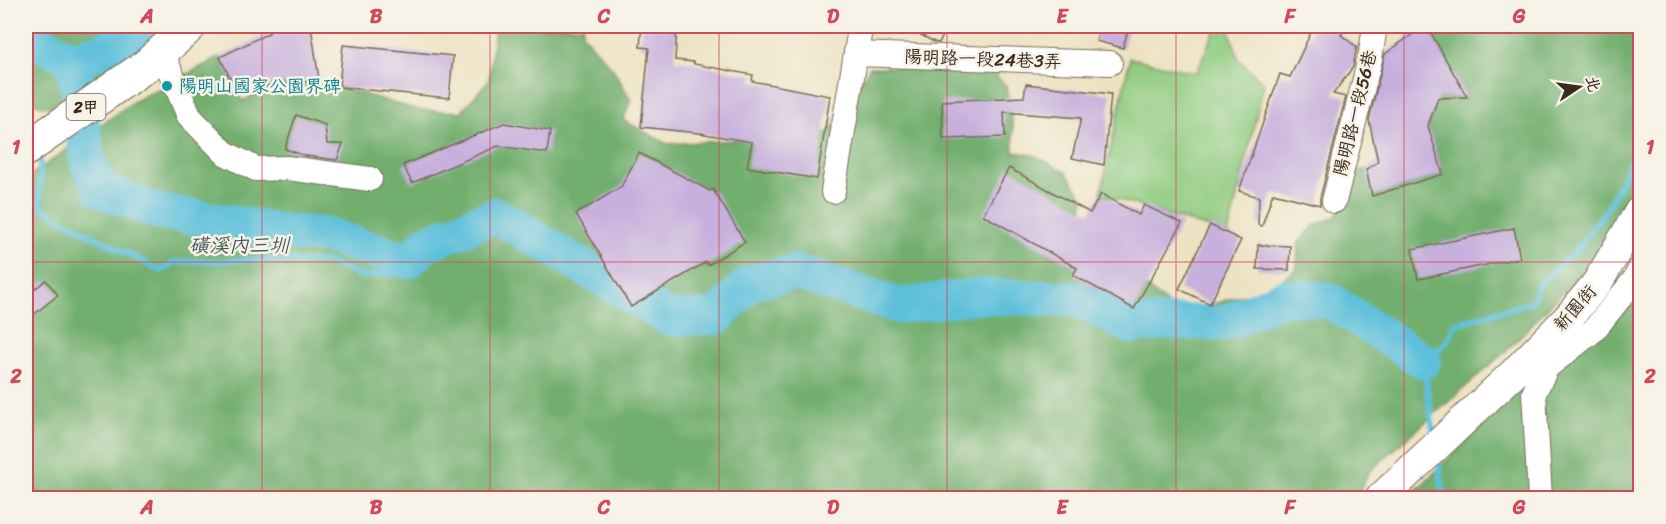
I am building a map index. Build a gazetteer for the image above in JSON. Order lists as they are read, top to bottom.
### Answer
{
  "streets": {
    "main road": ["2甲"],
    "street": ["陽明路一段24巷3弄", "陽明路一段56巷", "新園街"]
  },
  "water": ["磺溪內三圳"],
  "places": ["陽明山國家公園界碑"],
  "north": "right",
  "grid": {
    "columns": [
      "A",
      "B",
      "C",
      "D",
      "E",
      "F",
      "G"
    ],
    "rows": ["1", "2"]
  }
}
